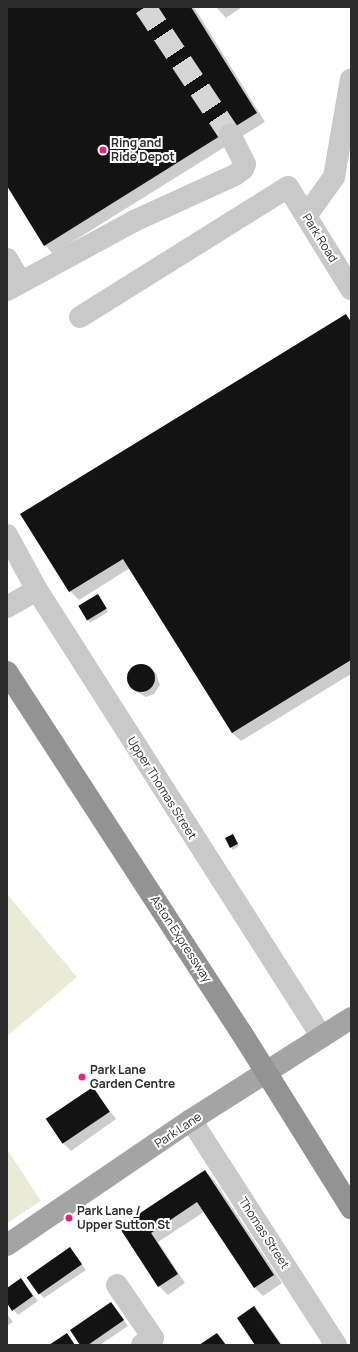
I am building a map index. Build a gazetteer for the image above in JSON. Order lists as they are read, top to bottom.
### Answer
{
  "streets": {
    "highway": ["Aston Expressway"],
    "main road": ["Park Lane"],
    "street": ["Park Road", "Upper Thomas Street", "Thomas Street"]
  },
  "crossings": [
    ["Upper Thomas Street", "Park Lane"],
    ["Park Lane", "Thomas Street"]
  ],
  "places": ["Ring and Ride Depot", "Park Lane Garden Centre", "Park Lane / Upper Sutton St"]
}
